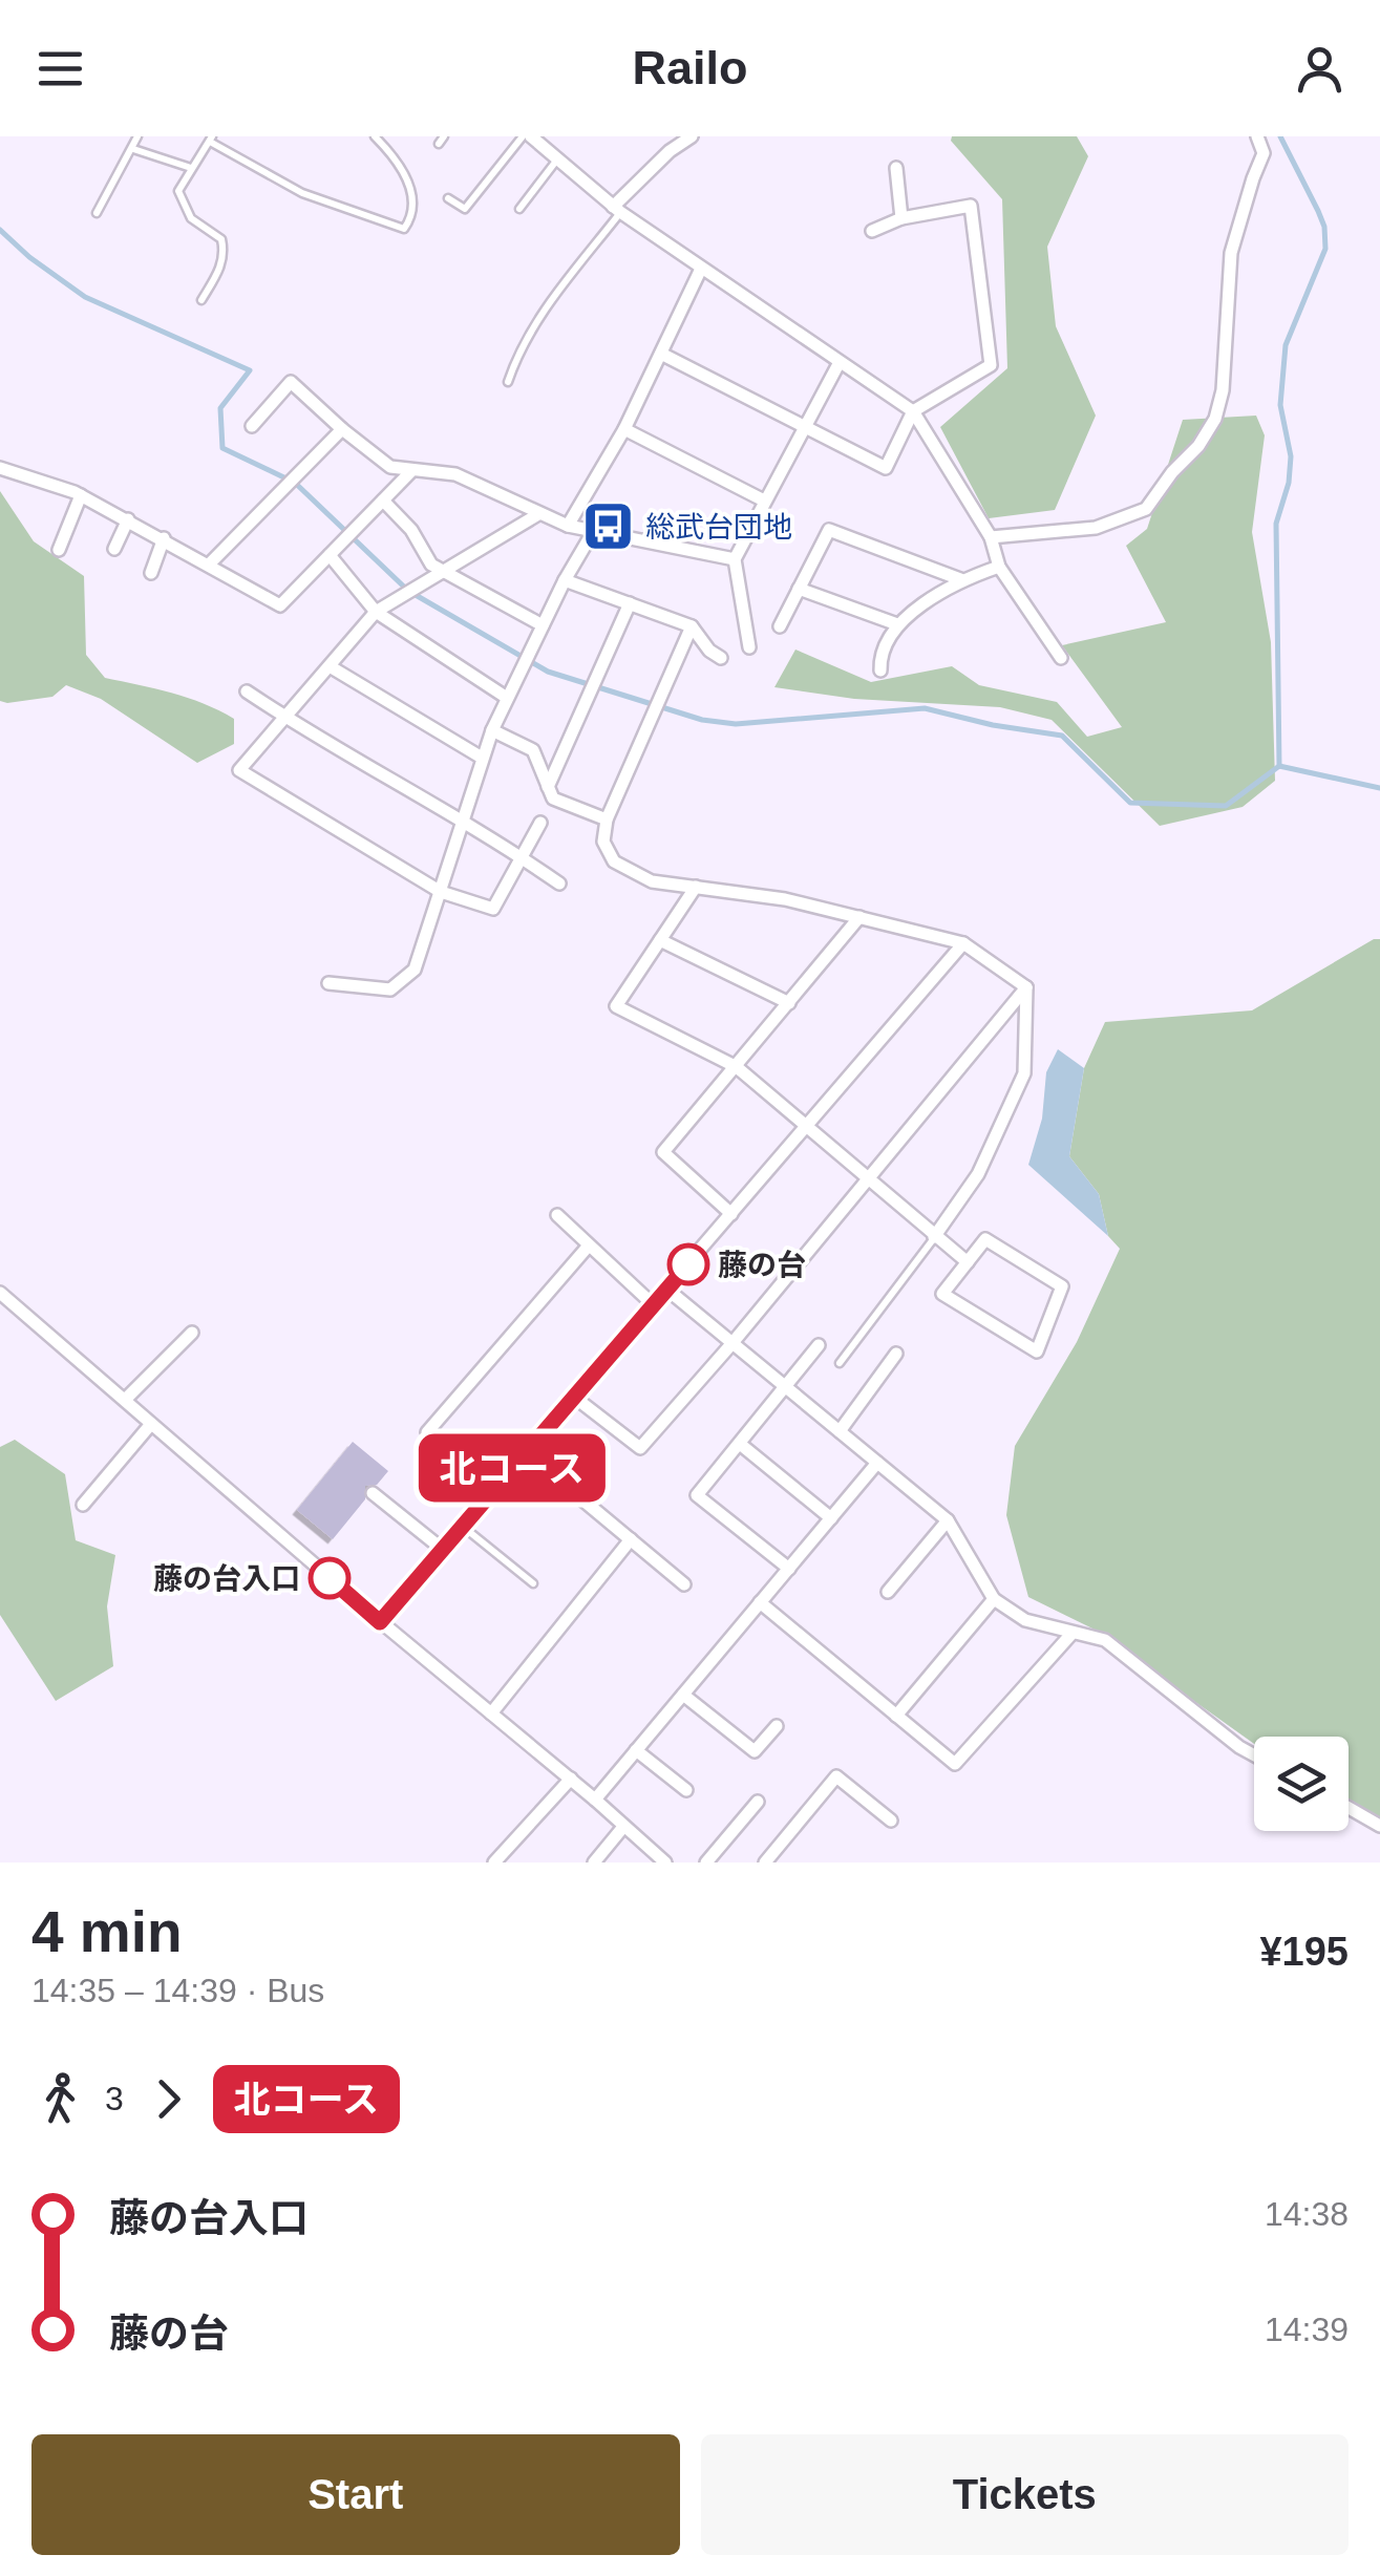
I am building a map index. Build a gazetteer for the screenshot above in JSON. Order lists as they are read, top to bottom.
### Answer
{
  "places": {
    "bus stop": ["総武台団地"],
    "other": ["藤の台", "藤の台入口"]
  },
  "lines": ["bus line 北コース"],
  "page": {
    "header": "Railo",
    "on_map": "北コース",
    "heading": ["4 min", "14:35 – 14:39 · Bus", "¥195"],
    "legs": ["3", "北コース"],
    "list": [
      {
        "name": "藤の台入口",
        "value": "14:38"
      },
      {
        "name": "藤の台",
        "value": "14:39"
      }
    ],
    "buttons": ["Start", "Tickets"]
  }
}
